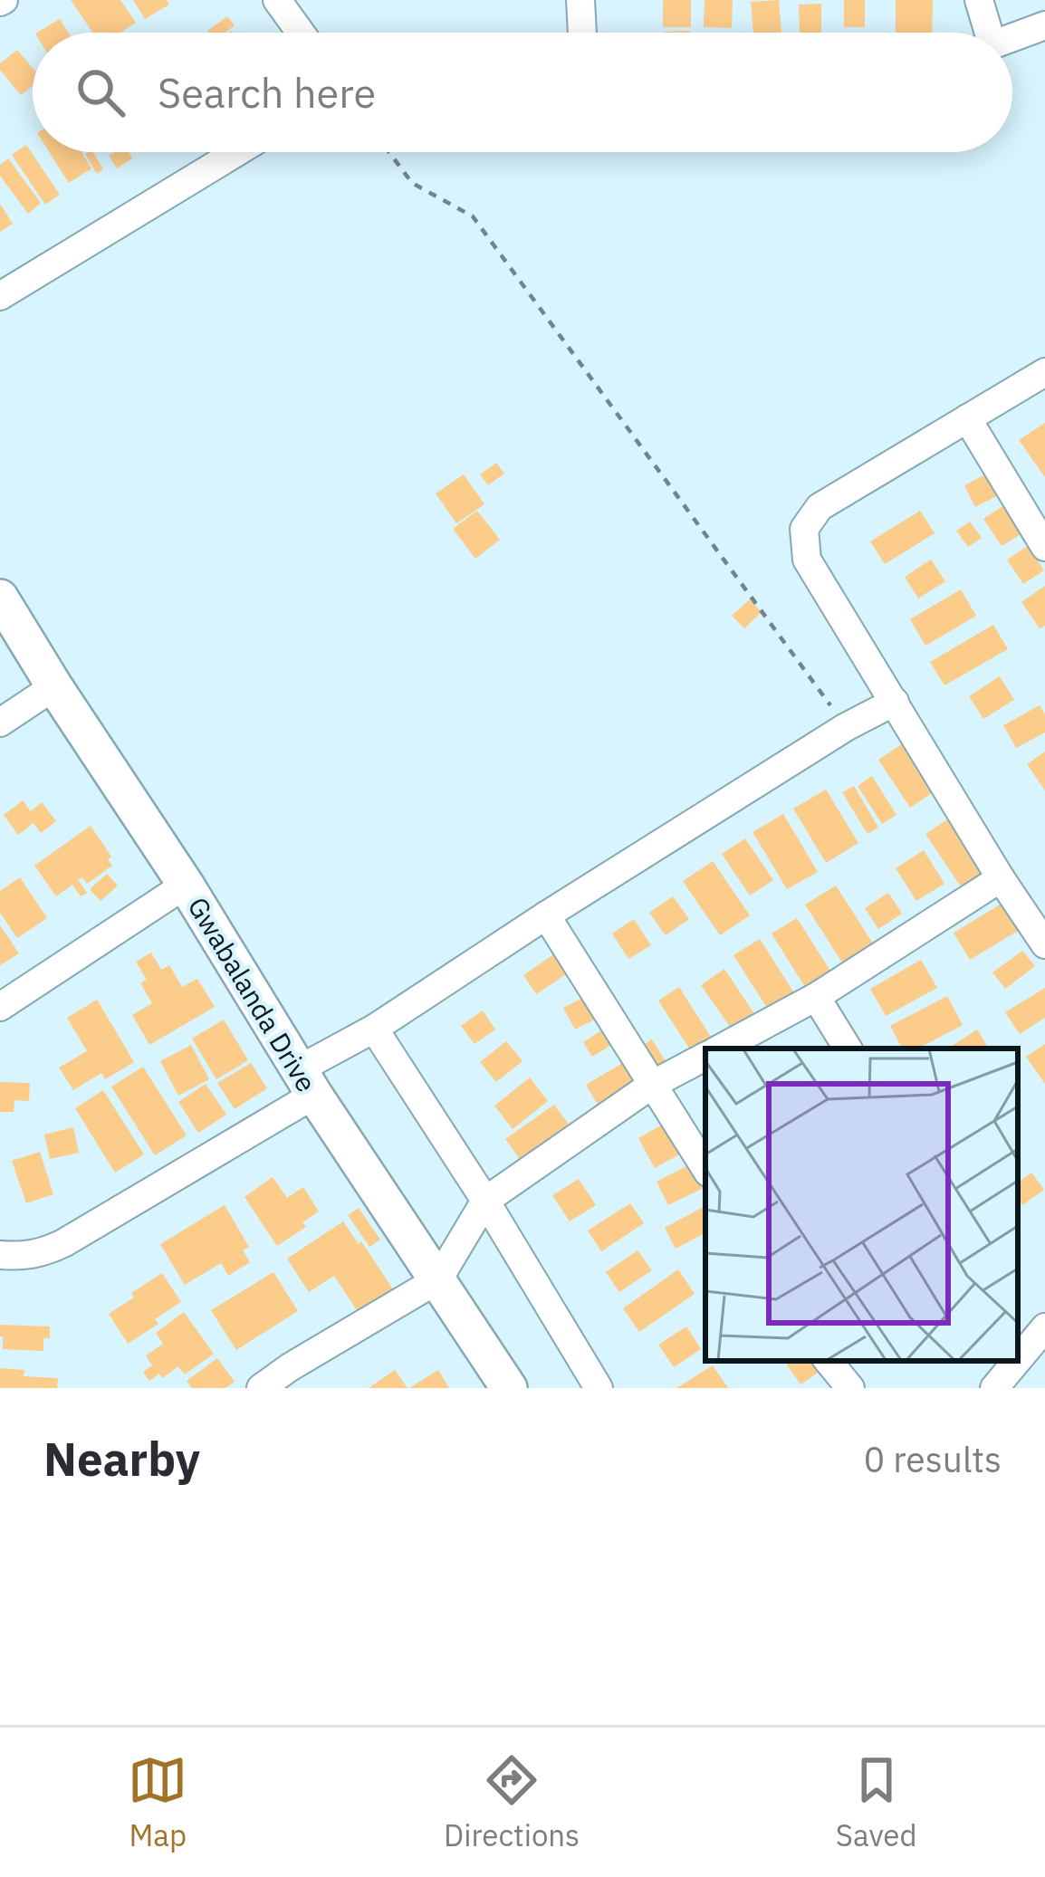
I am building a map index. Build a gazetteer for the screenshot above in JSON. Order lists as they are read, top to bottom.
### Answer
{
  "streets": {
    "street": ["Gwabalanda Drive"]
  },
  "page": {
    "search": "Search here",
    "heading": ["Nearby", "0 results"],
    "nav": ["Map", "Directions", "Saved"]
  }
}
